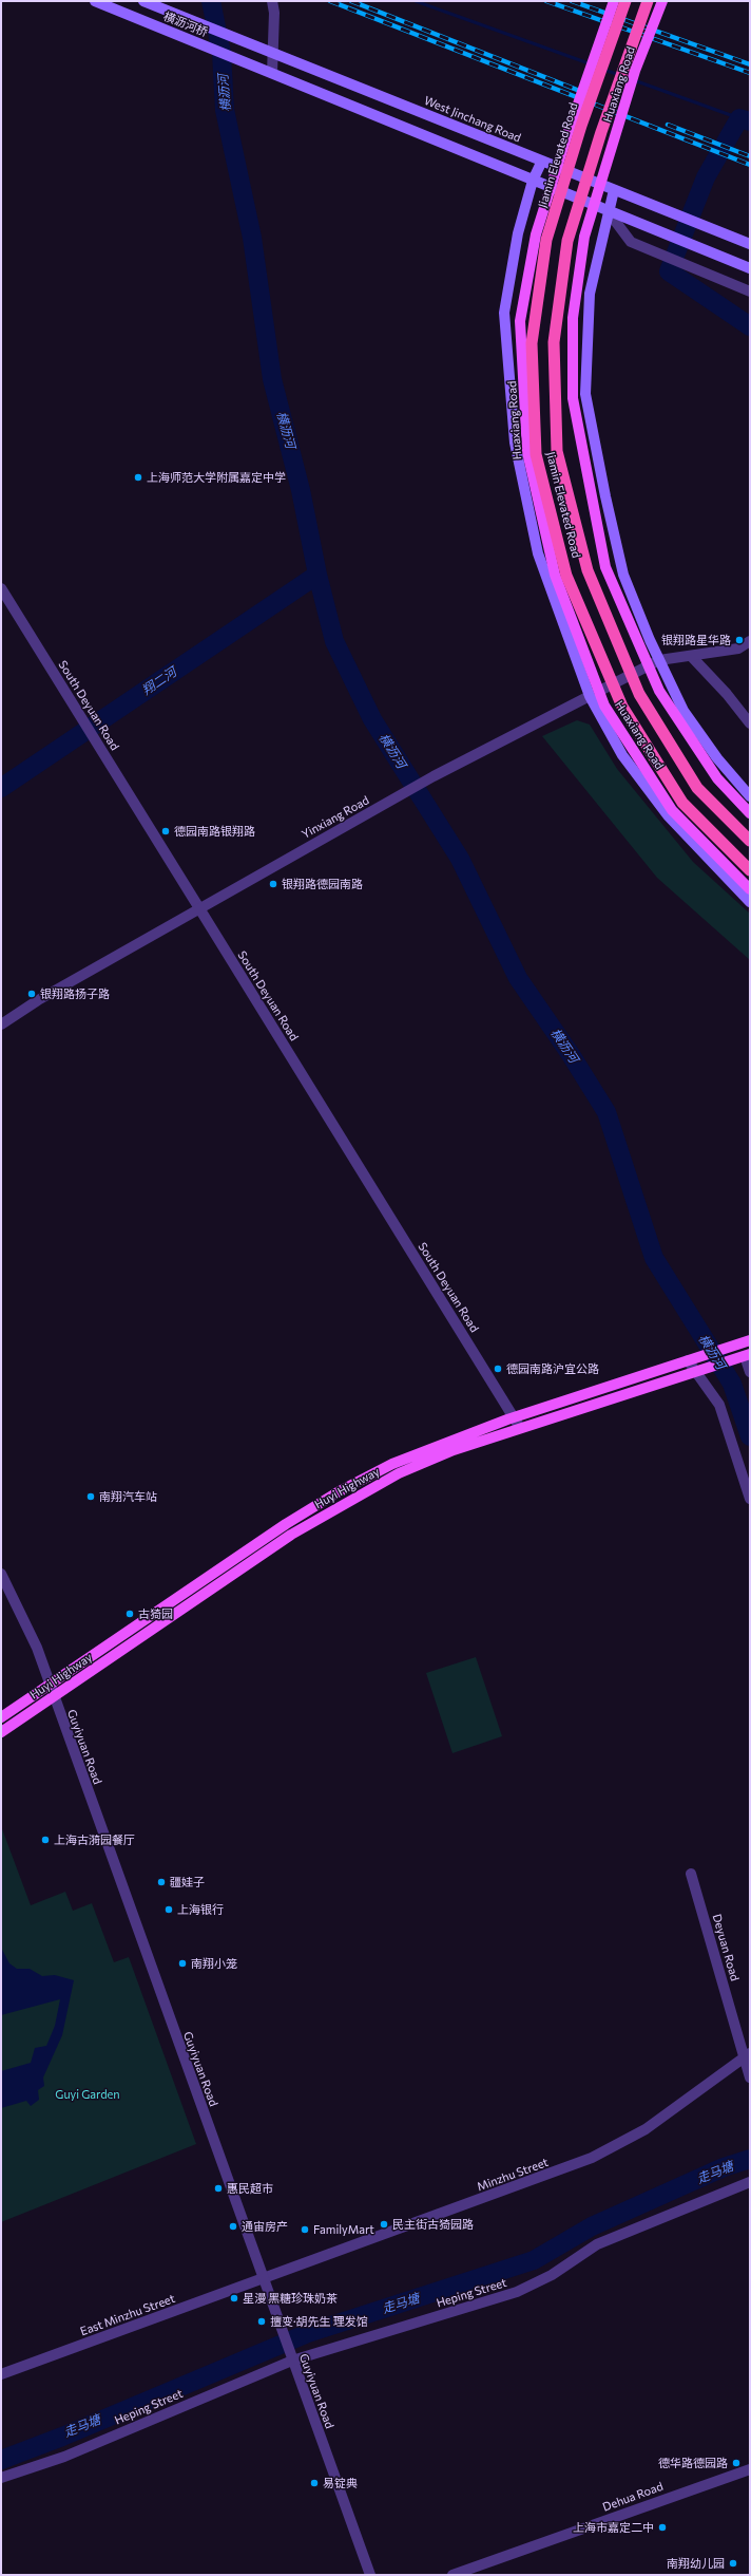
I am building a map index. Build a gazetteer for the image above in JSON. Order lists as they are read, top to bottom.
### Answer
{
  "streets": {
    "highway": ["Jiamin Elevated Road"],
    "main road": [
      "横沥河桥",
      "Huaxiang Road",
      "West Jinchang Road",
      "Huyi Highway"
    ],
    "street": [
      "South Deyuan Road",
      "Yinxiang Road",
      "Guyiyuan Road",
      "Deyuan Road",
      "Minzhu Street",
      "Heping Street",
      "East Minzhu Street",
      "Dehua Road"
    ]
  },
  "crossings": [
    ["横沥河桥", "West Jinchang Road"],
    ["South Deyuan Road", "Yinxiang Road"],
    ["South Deyuan Road", "Huyi Highway"],
    ["Huyi Highway", "Guyiyuan Road"],
    ["Guyiyuan Road", "Minzhu Street"],
    ["Guyiyuan Road", "Heping Street"],
    ["Guyiyuan Road", "East Minzhu Street"],
    ["Deyuan Road", "Minzhu Street"],
    ["Minzhu Street", "East Minzhu Street"]
  ],
  "water": ["横沥河", "翔二河", "走马塘"],
  "parks": ["Guyi Garden"],
  "places": [
    "上海师范大学附属嘉定中学",
    "银翔路星华路",
    "德园南路银翔路",
    "银翔路德园南路",
    "银翔路扬子路",
    "德园南路沪宜公路",
    "南翔汽车站",
    "古猗园",
    "上海古漪园餐厅",
    "疆娃子",
    "上海银行",
    "南翔小笼",
    "惠民超市",
    "民主街古猗园路",
    "通宙房产",
    "FamilyMart",
    "星漫 黑糖珍珠奶茶",
    "擅变·胡先生 理发馆",
    "德华路德园路",
    "易锭典",
    "上海市嘉定二中",
    "南翔幼儿园"
  ]
}
